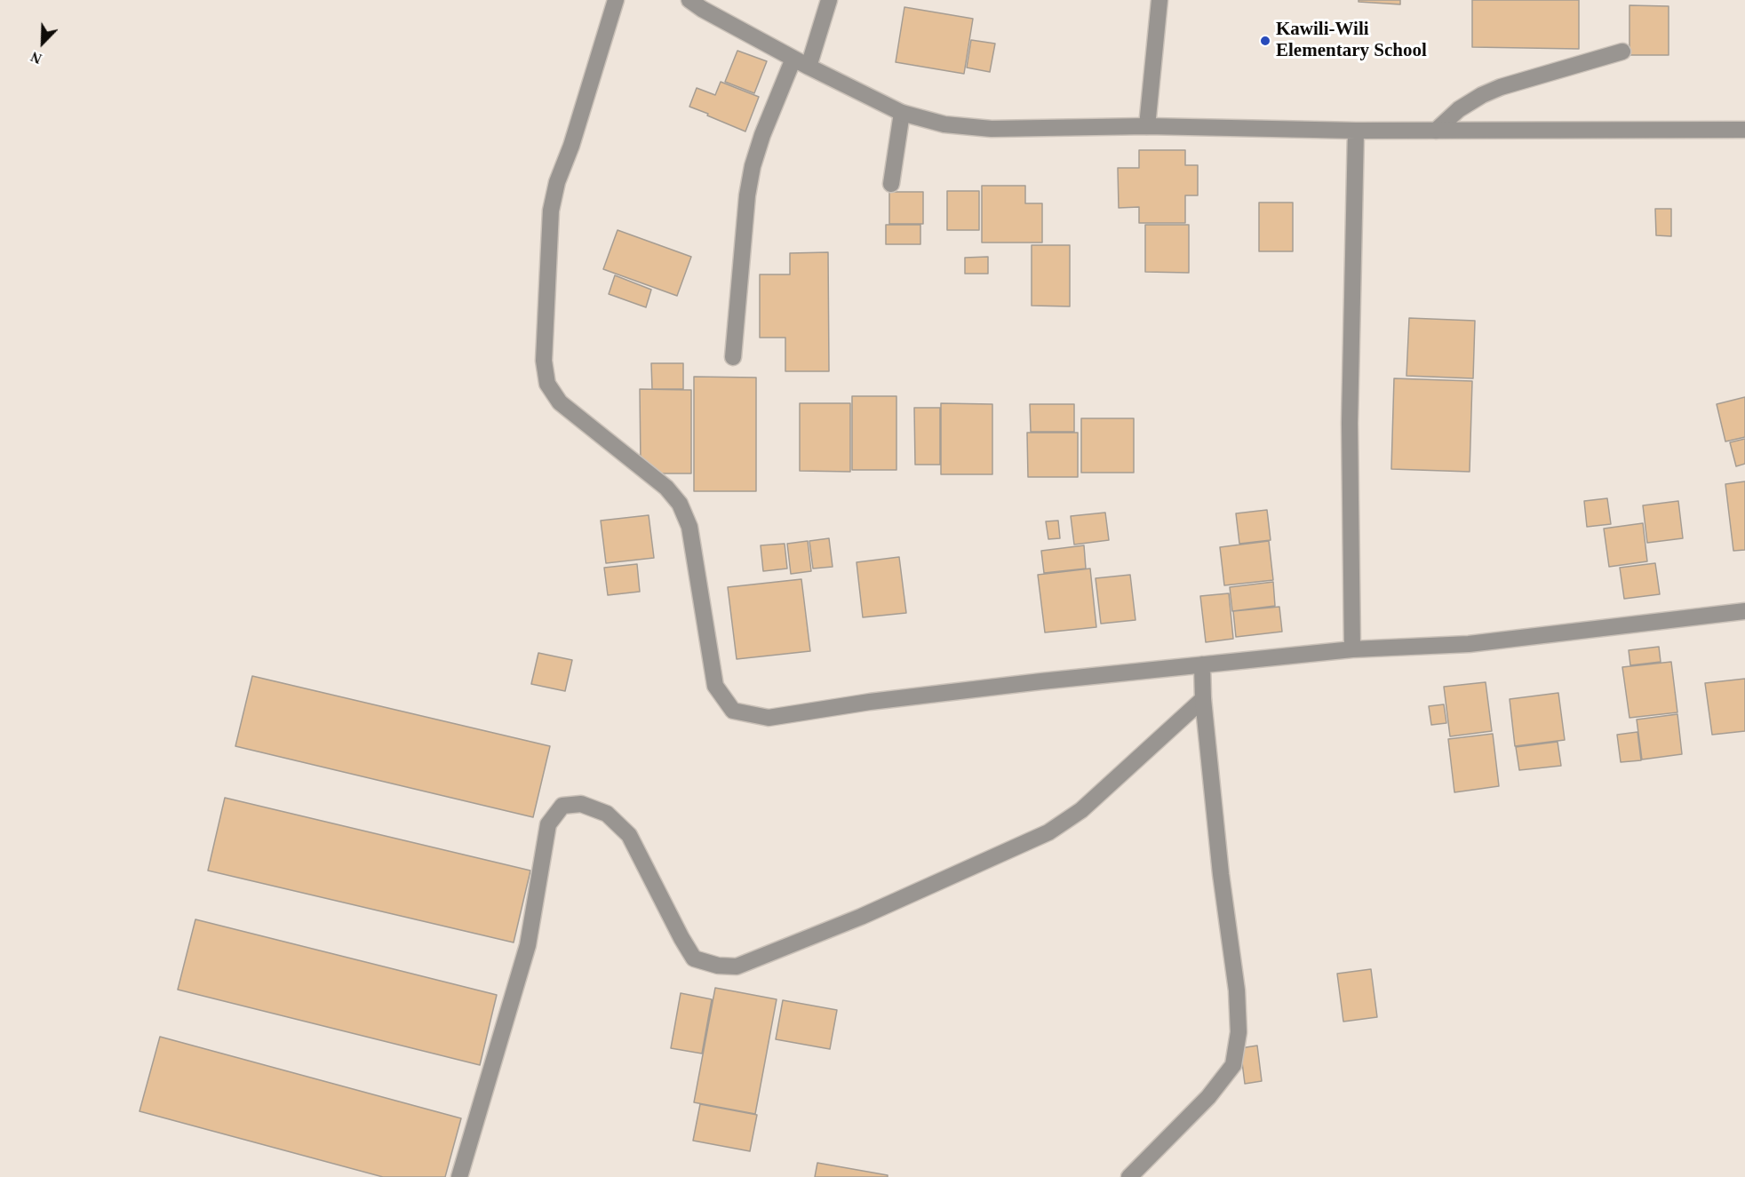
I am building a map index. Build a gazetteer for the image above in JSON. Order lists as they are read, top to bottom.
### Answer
{
  "places": ["Kawili-Wili Elementary School"],
  "north": "bottom left"
}
